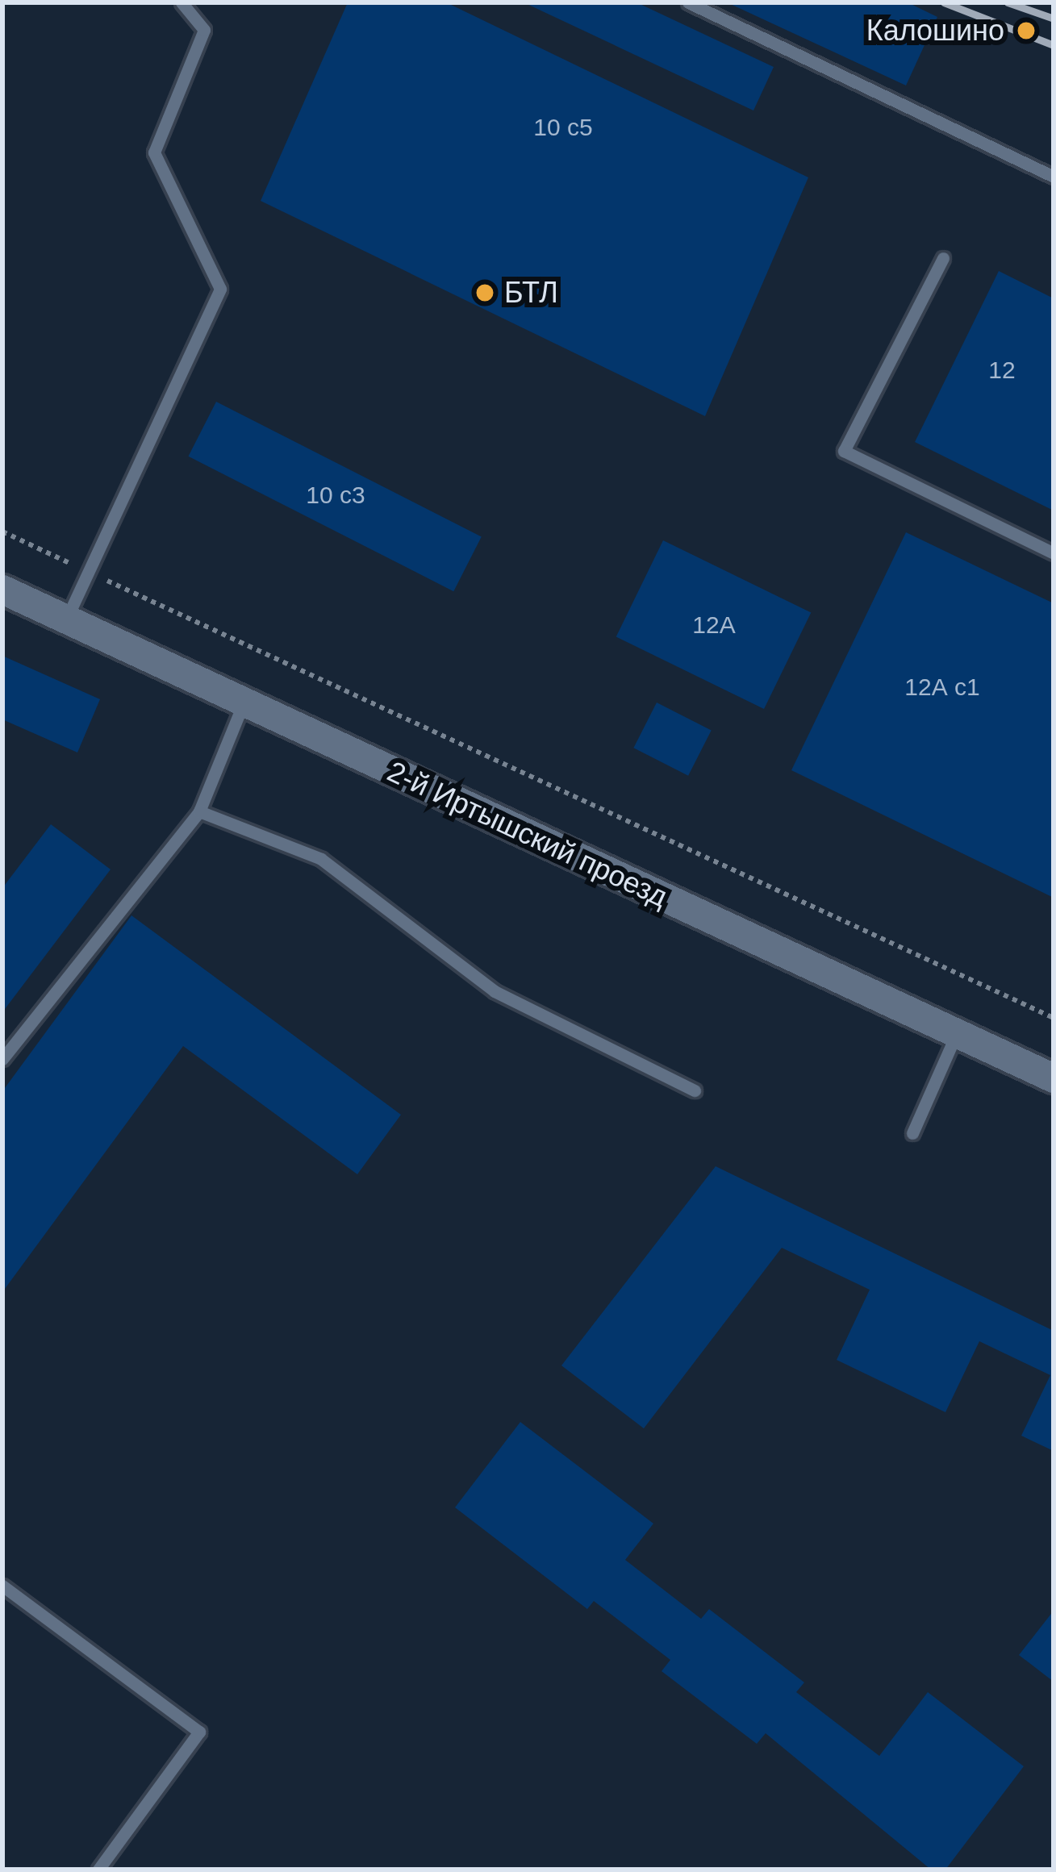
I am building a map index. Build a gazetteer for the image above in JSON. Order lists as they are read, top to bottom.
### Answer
{
  "streets": {
    "street": ["2-й Иртышский проезд"]
  },
  "places": ["Калошино", "БТЛ"],
  "house_numbers": [
    "10 с5",
    "12",
    "10 с3",
    "12А",
    "12А с1"
  ]
}
